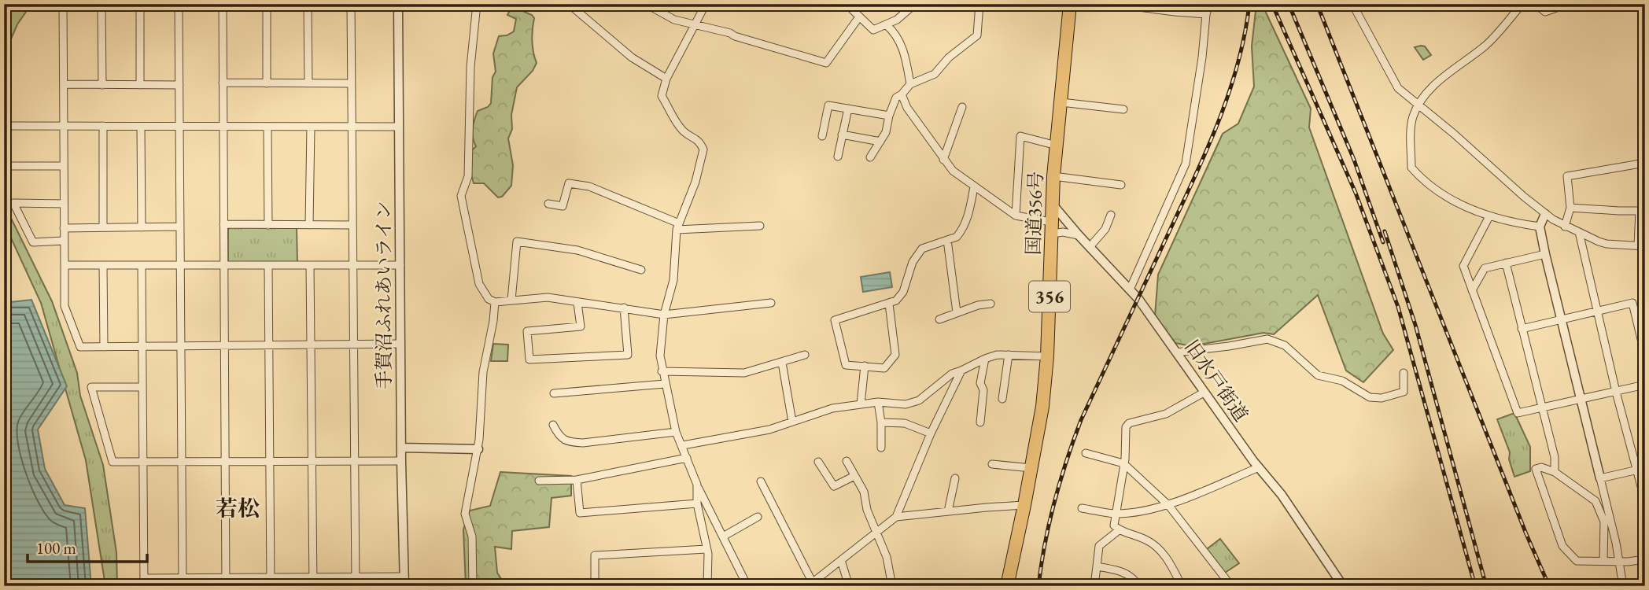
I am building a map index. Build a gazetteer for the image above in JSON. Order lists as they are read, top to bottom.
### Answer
{
  "streets": {
    "highway": ["国道356号", "356"],
    "street": ["手賀沼ふれあいライン", "旧水戸街道"]
  },
  "crossings": [
    ["国道356号", "旧水戸街道"]
  ],
  "districts": ["若松"],
  "scale_bar": "100 m"
}
